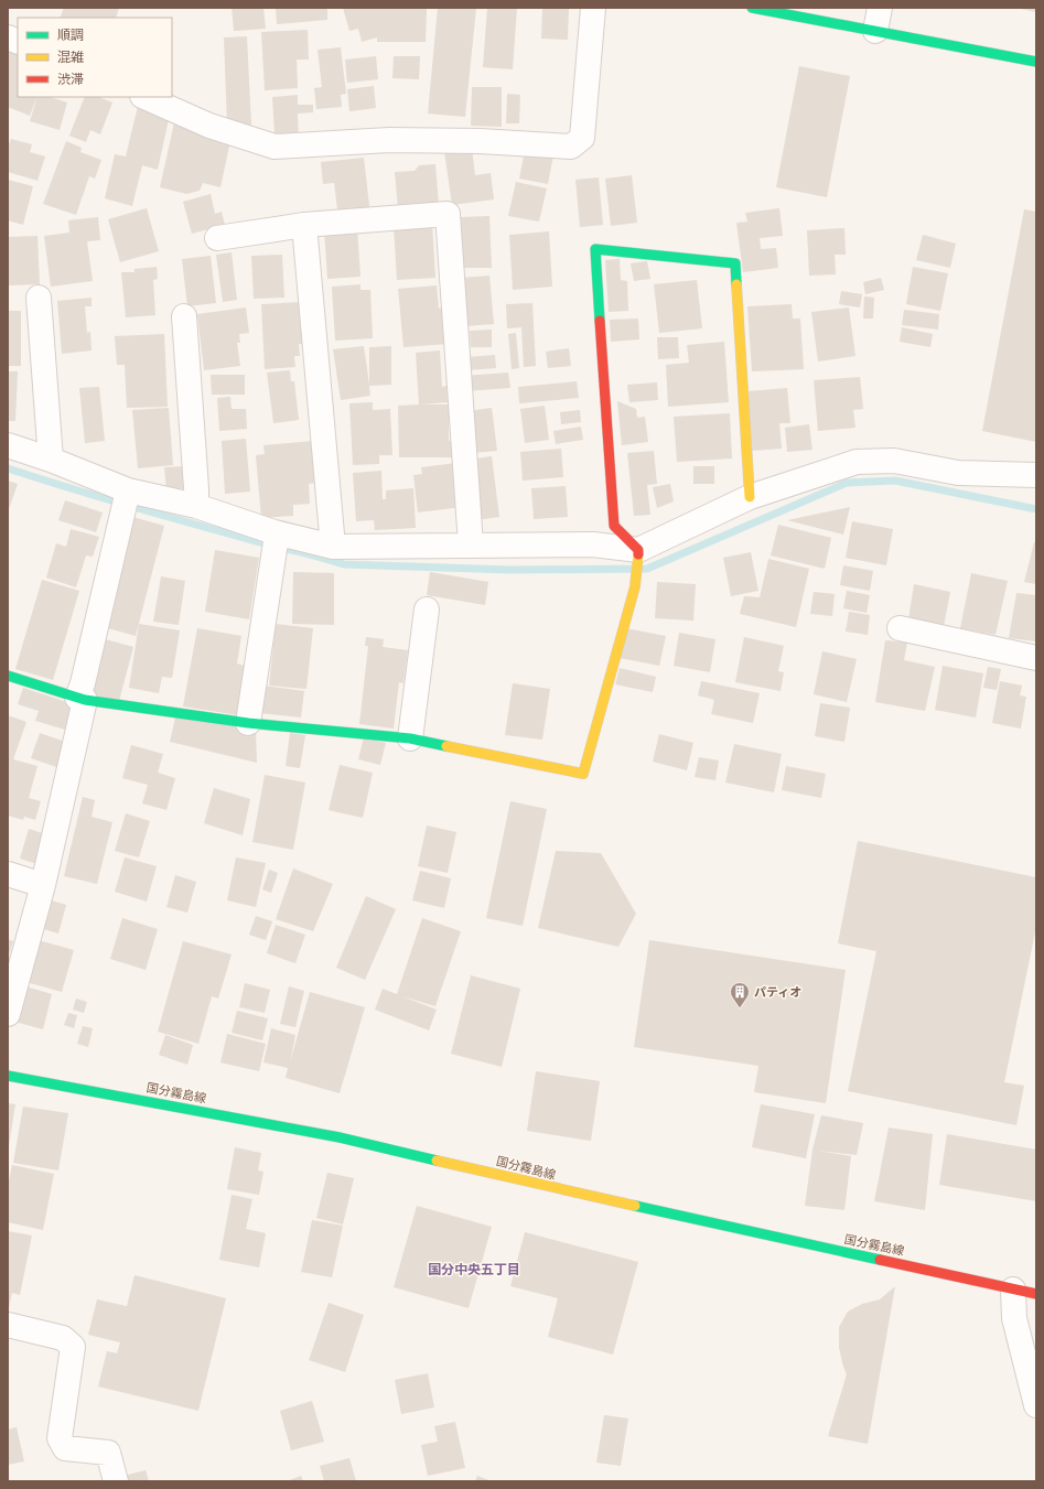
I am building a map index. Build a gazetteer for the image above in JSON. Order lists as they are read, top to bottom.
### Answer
{
  "streets": {
    "street": ["国分霧島線"]
  },
  "districts": ["国分中央五丁目"],
  "places": {
    "building": ["パティオ"]
  },
  "legend": ["順調", "混雑", "渋滞"]
}
